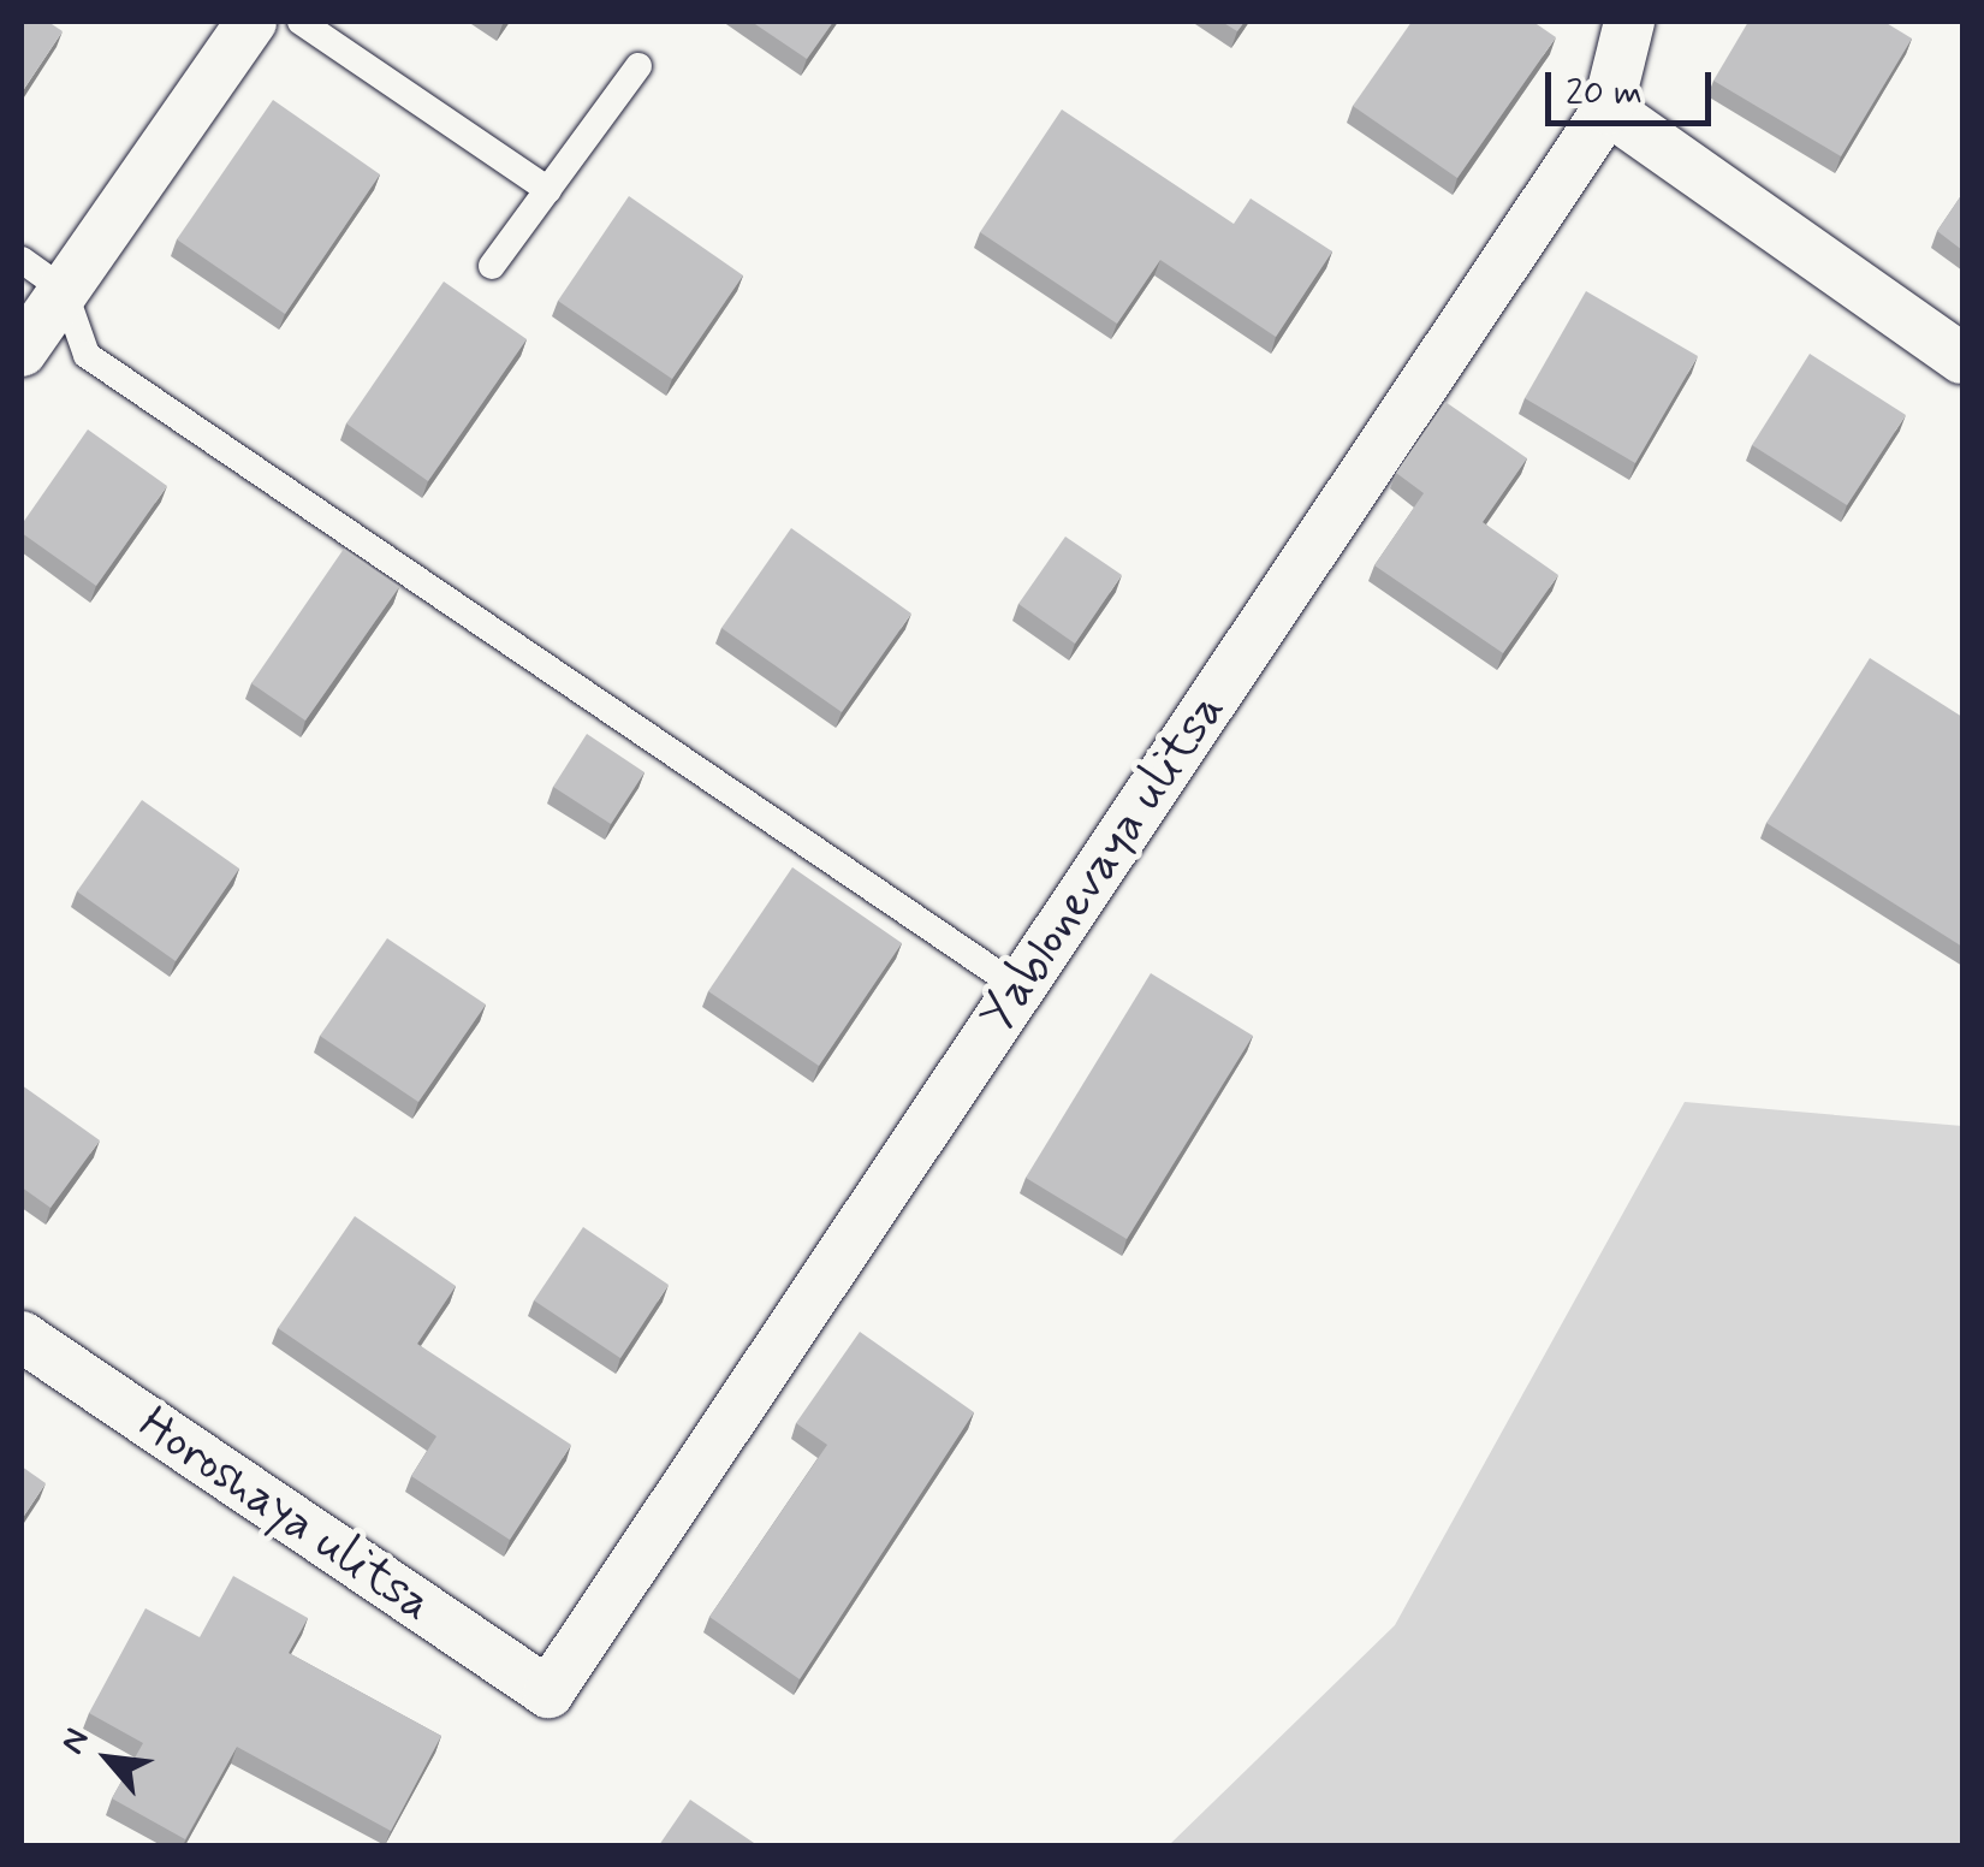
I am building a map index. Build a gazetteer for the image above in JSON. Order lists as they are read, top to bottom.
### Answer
{
  "streets": {
    "street": ["Yablonevaya ulitsa", "Horoshaya ulitsa"]
  },
  "crossings": [
    ["Yablonevaya ulitsa", "Horoshaya ulitsa"]
  ],
  "scale_bar": "20 m",
  "north": "top left"
}
